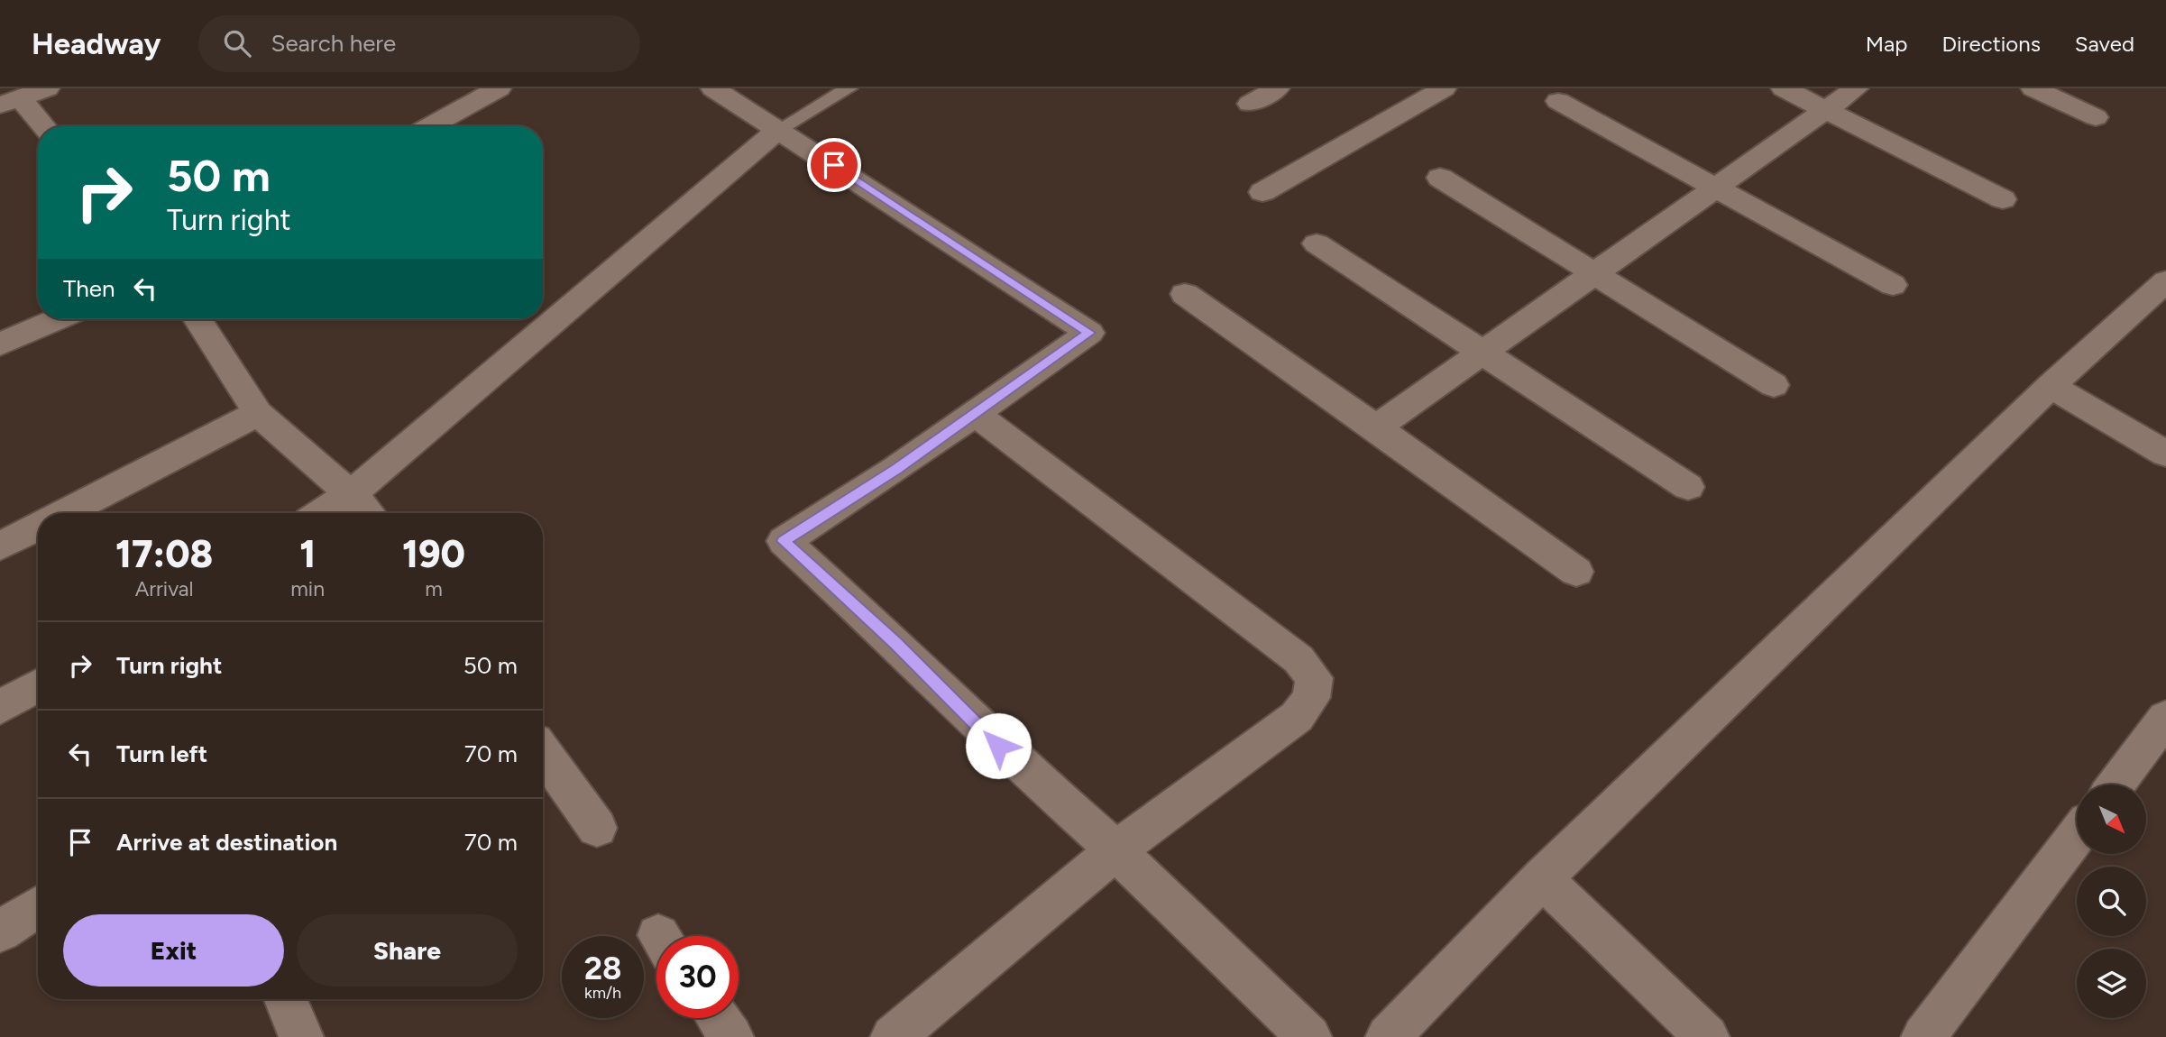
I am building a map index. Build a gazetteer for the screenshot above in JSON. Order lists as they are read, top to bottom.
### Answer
{
  "north": "bottom right",
  "page": {
    "header": "Headway",
    "search": "Search here",
    "nav": ["Map", "Directions", "Saved"],
    "turn": ["50 m", "Turn right"],
    "then": "Then",
    "eta": [
      "17:08",
      "Arrival",
      "1",
      "min",
      "190",
      "m"
    ],
    "list": [
      {
        "name": "Turn right",
        "value": "50 m"
      },
      {
        "name": "Turn left",
        "value": "70 m"
      },
      {
        "name": "Arrive at destination",
        "value": "70 m"
      }
    ],
    "buttons": ["Exit", "Share"],
    "speed": "28 km/h",
    "limit": "30"
  }
}
